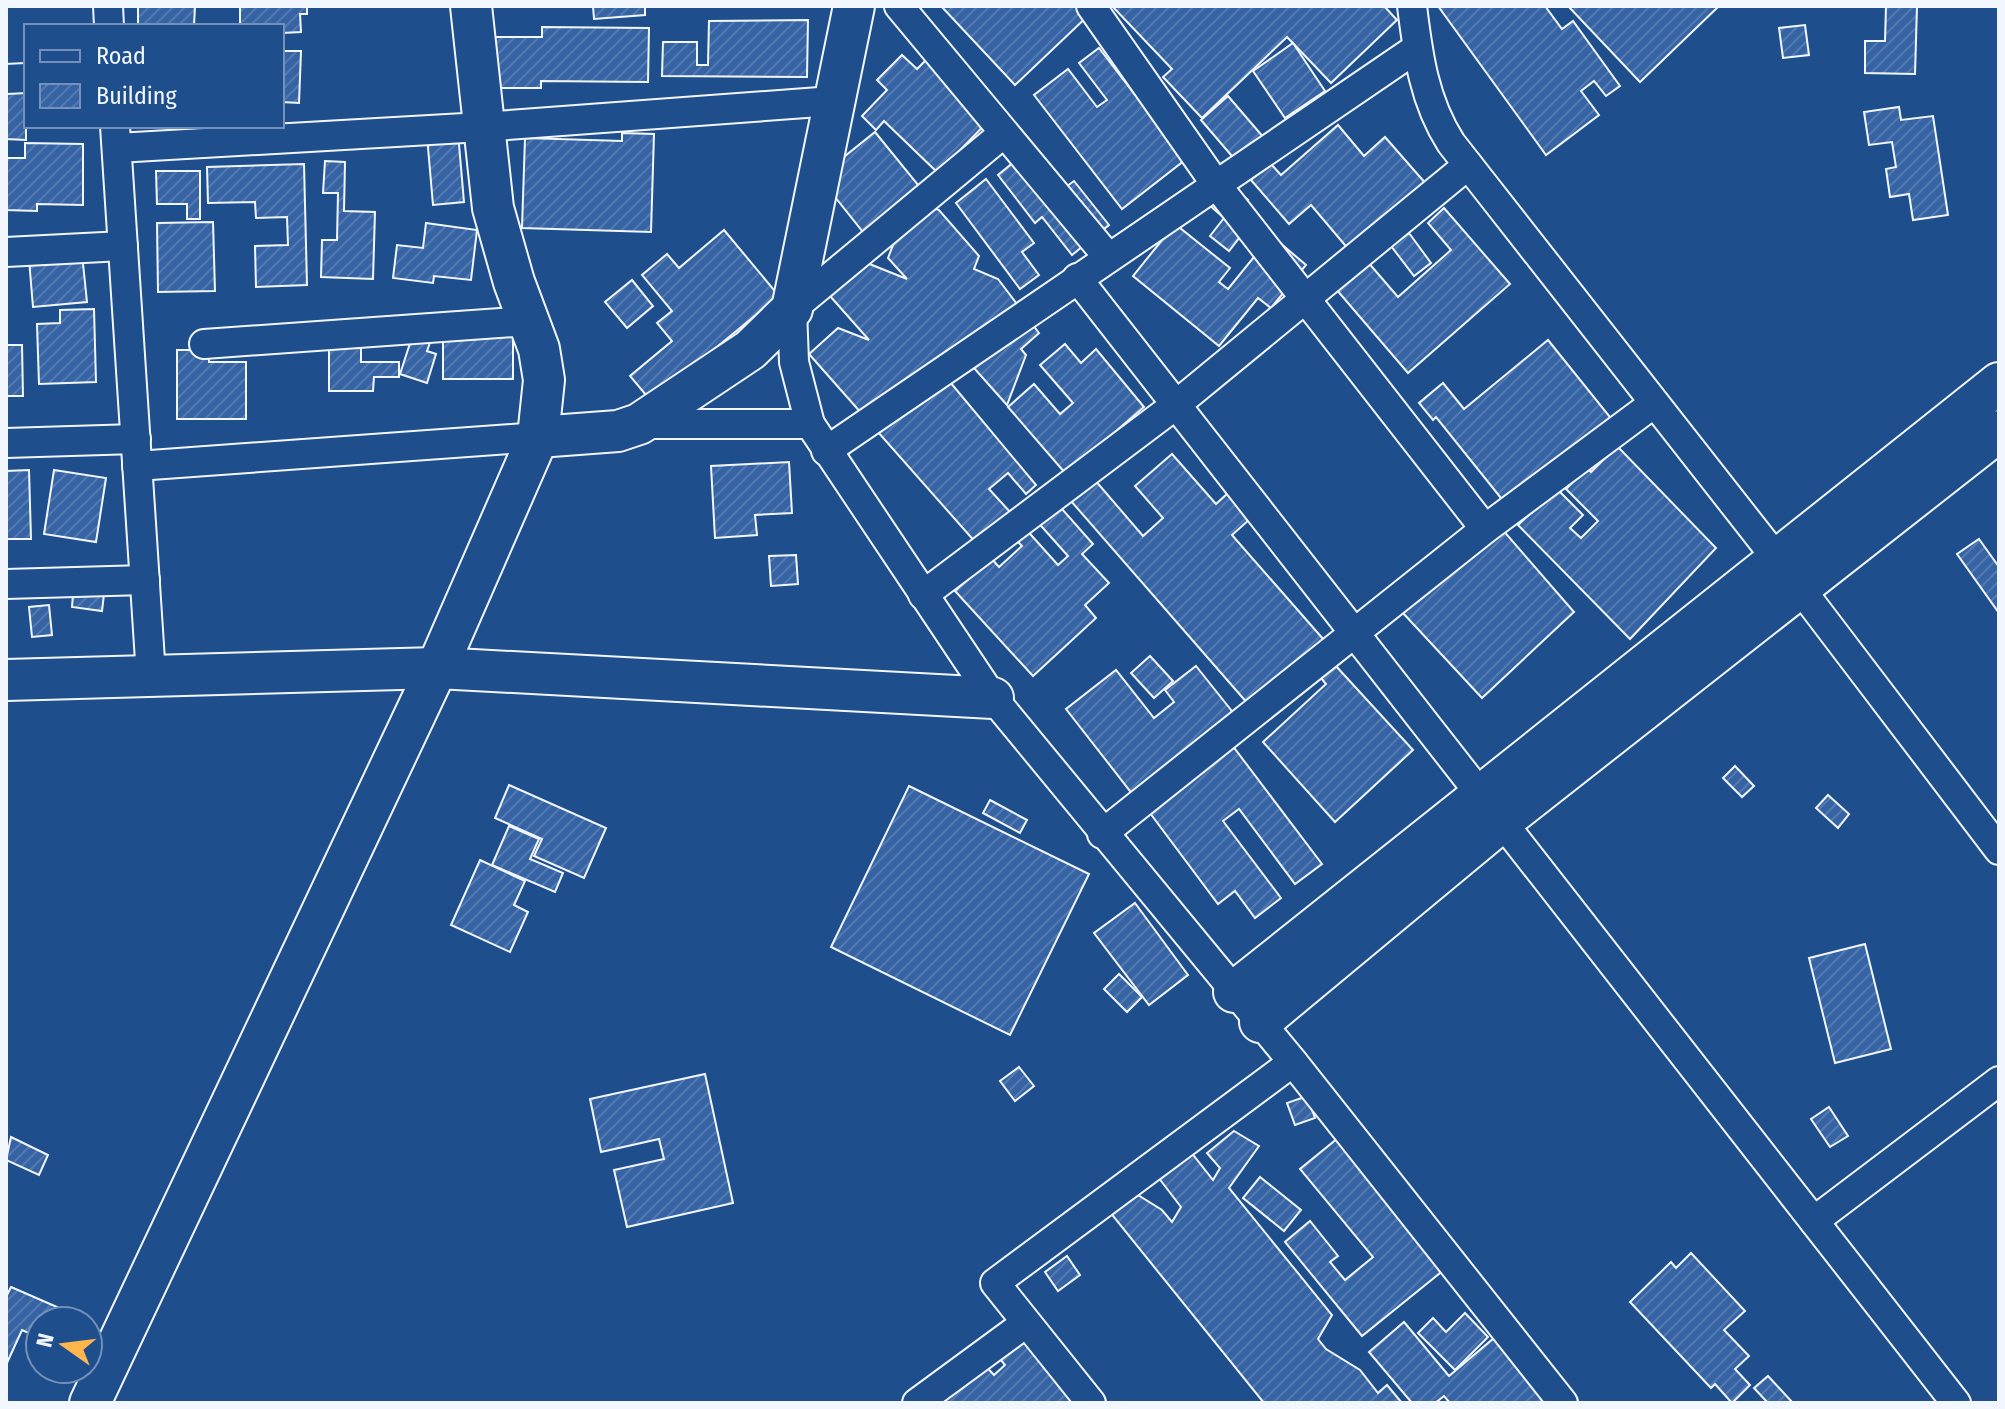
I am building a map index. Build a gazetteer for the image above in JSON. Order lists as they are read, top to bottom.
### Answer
{
  "legend": ["Road", "Building"],
  "north": "left"
}
